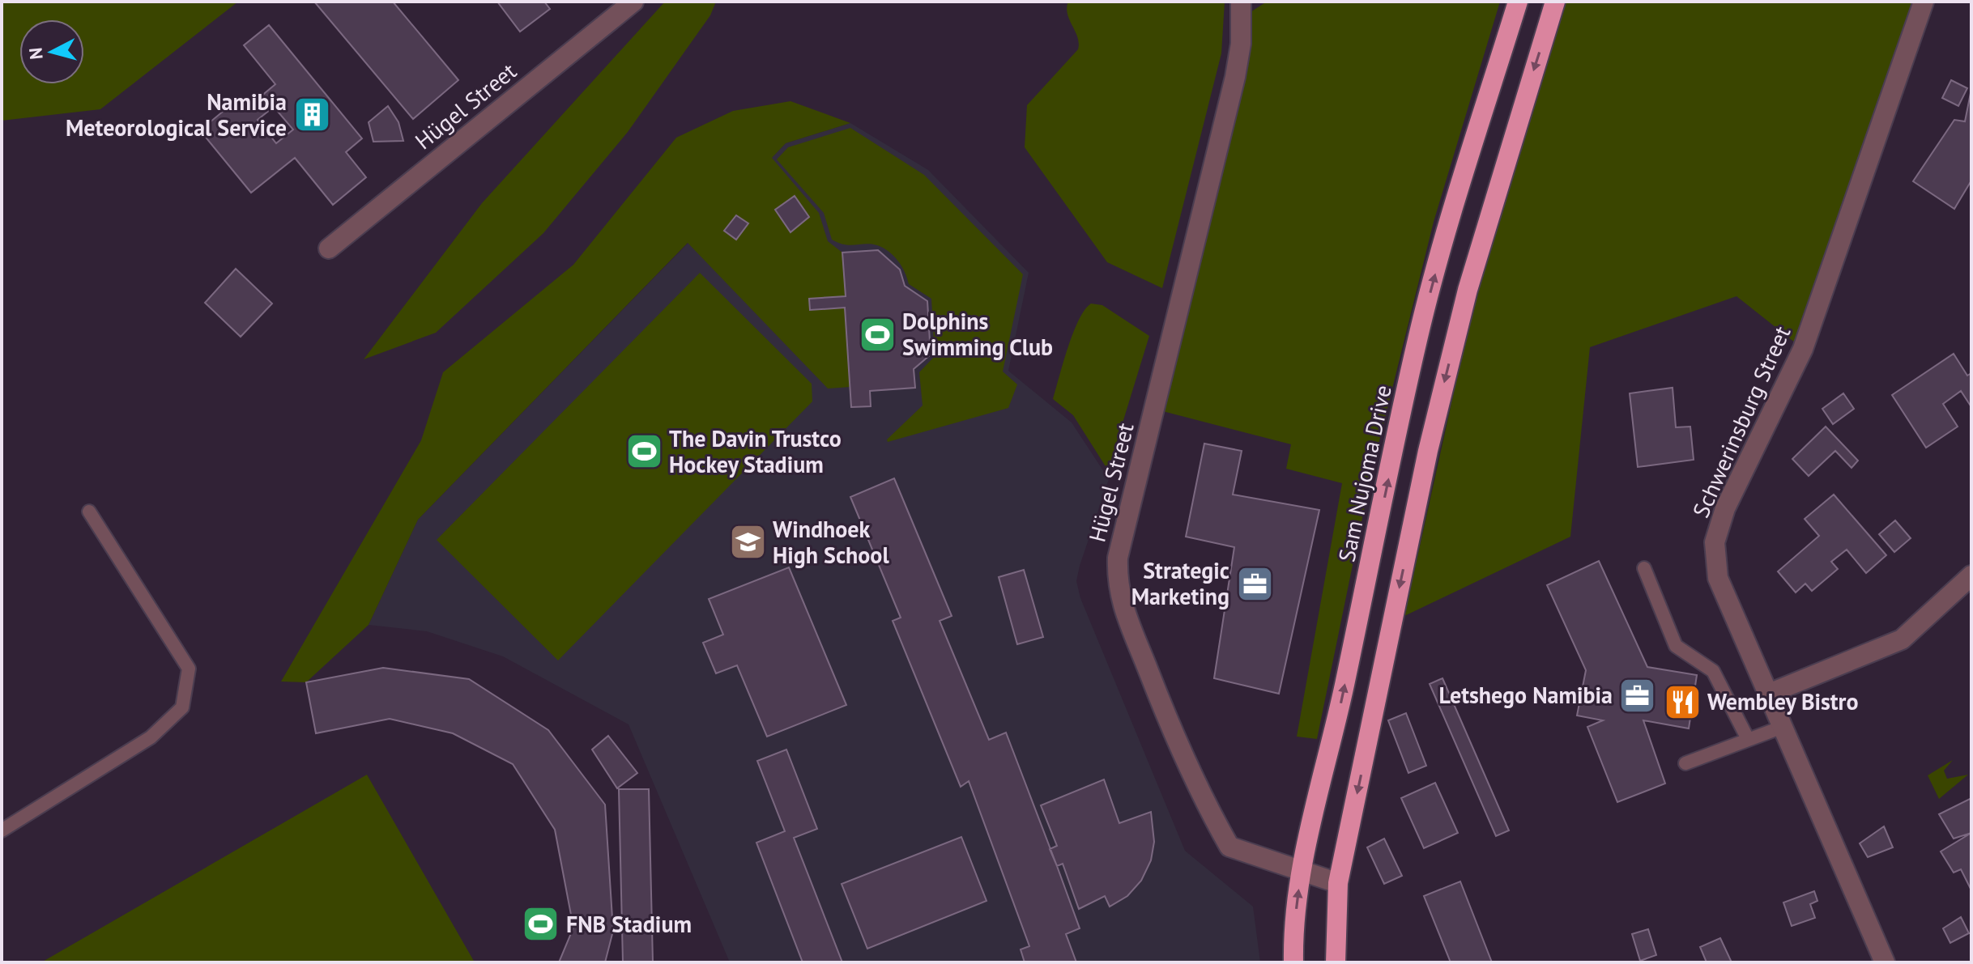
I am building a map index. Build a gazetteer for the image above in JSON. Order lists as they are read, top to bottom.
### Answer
{
  "streets": {
    "highway": ["Sam Nujoma Drive"],
    "street": ["Hügel Street", "Schwerinsburg Street"]
  },
  "crossings": [
    ["Hügel Street", "Sam Nujoma Drive"]
  ],
  "places": {
    "building": ["Namibia Meteorological Service"],
    "sports": ["Dolphins Swimming Club", "The Davin Trustco Hockey Stadium", "FNB Stadium"],
    "school or university": ["Windhoek High School"],
    "office": ["Strategic Marketing", "Letshego Namibia"],
    "restaurant": ["Wembley Bistro"]
  },
  "north": "left"
}
